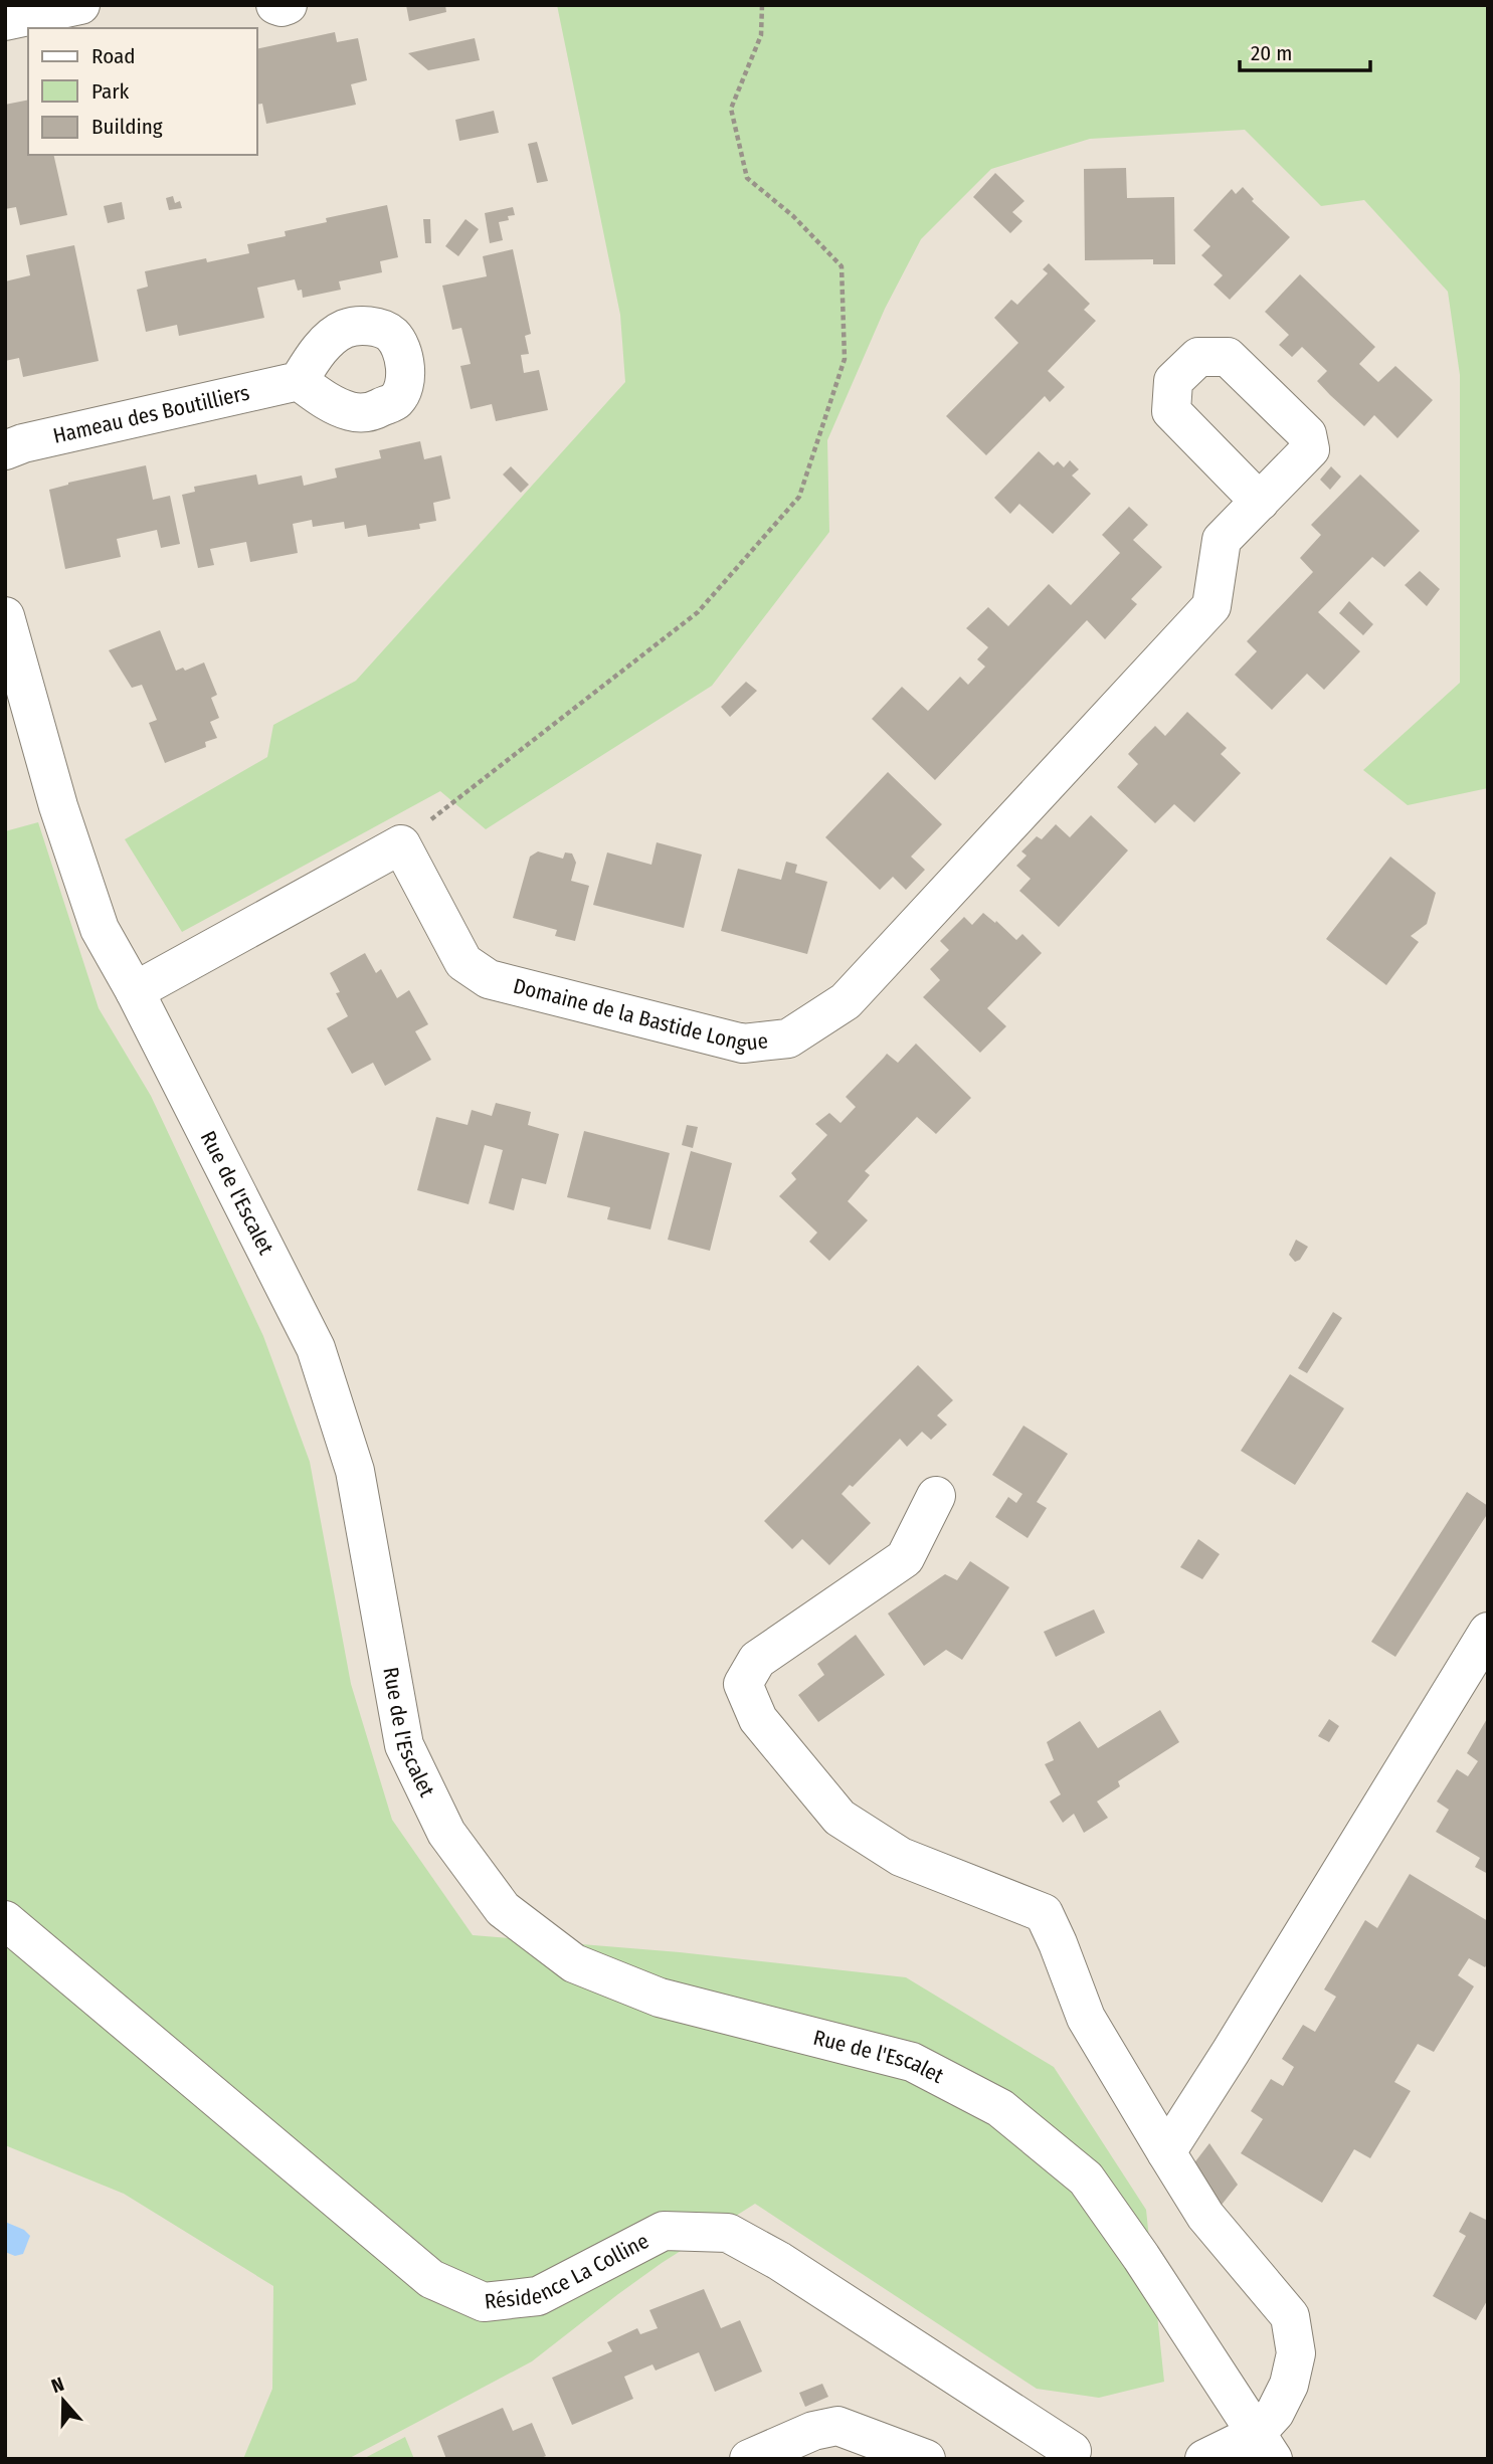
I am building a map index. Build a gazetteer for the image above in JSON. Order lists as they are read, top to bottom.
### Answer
{
  "streets": {
    "street": [
      "Hameau des Boutilliers",
      "Domaine de la Bastide Longue",
      "Rue de l'Escalet",
      "Résidence La Colline"
    ]
  },
  "legend": ["Road", "Park", "Building"],
  "scale_bar": "20 m",
  "north": "top"
}
